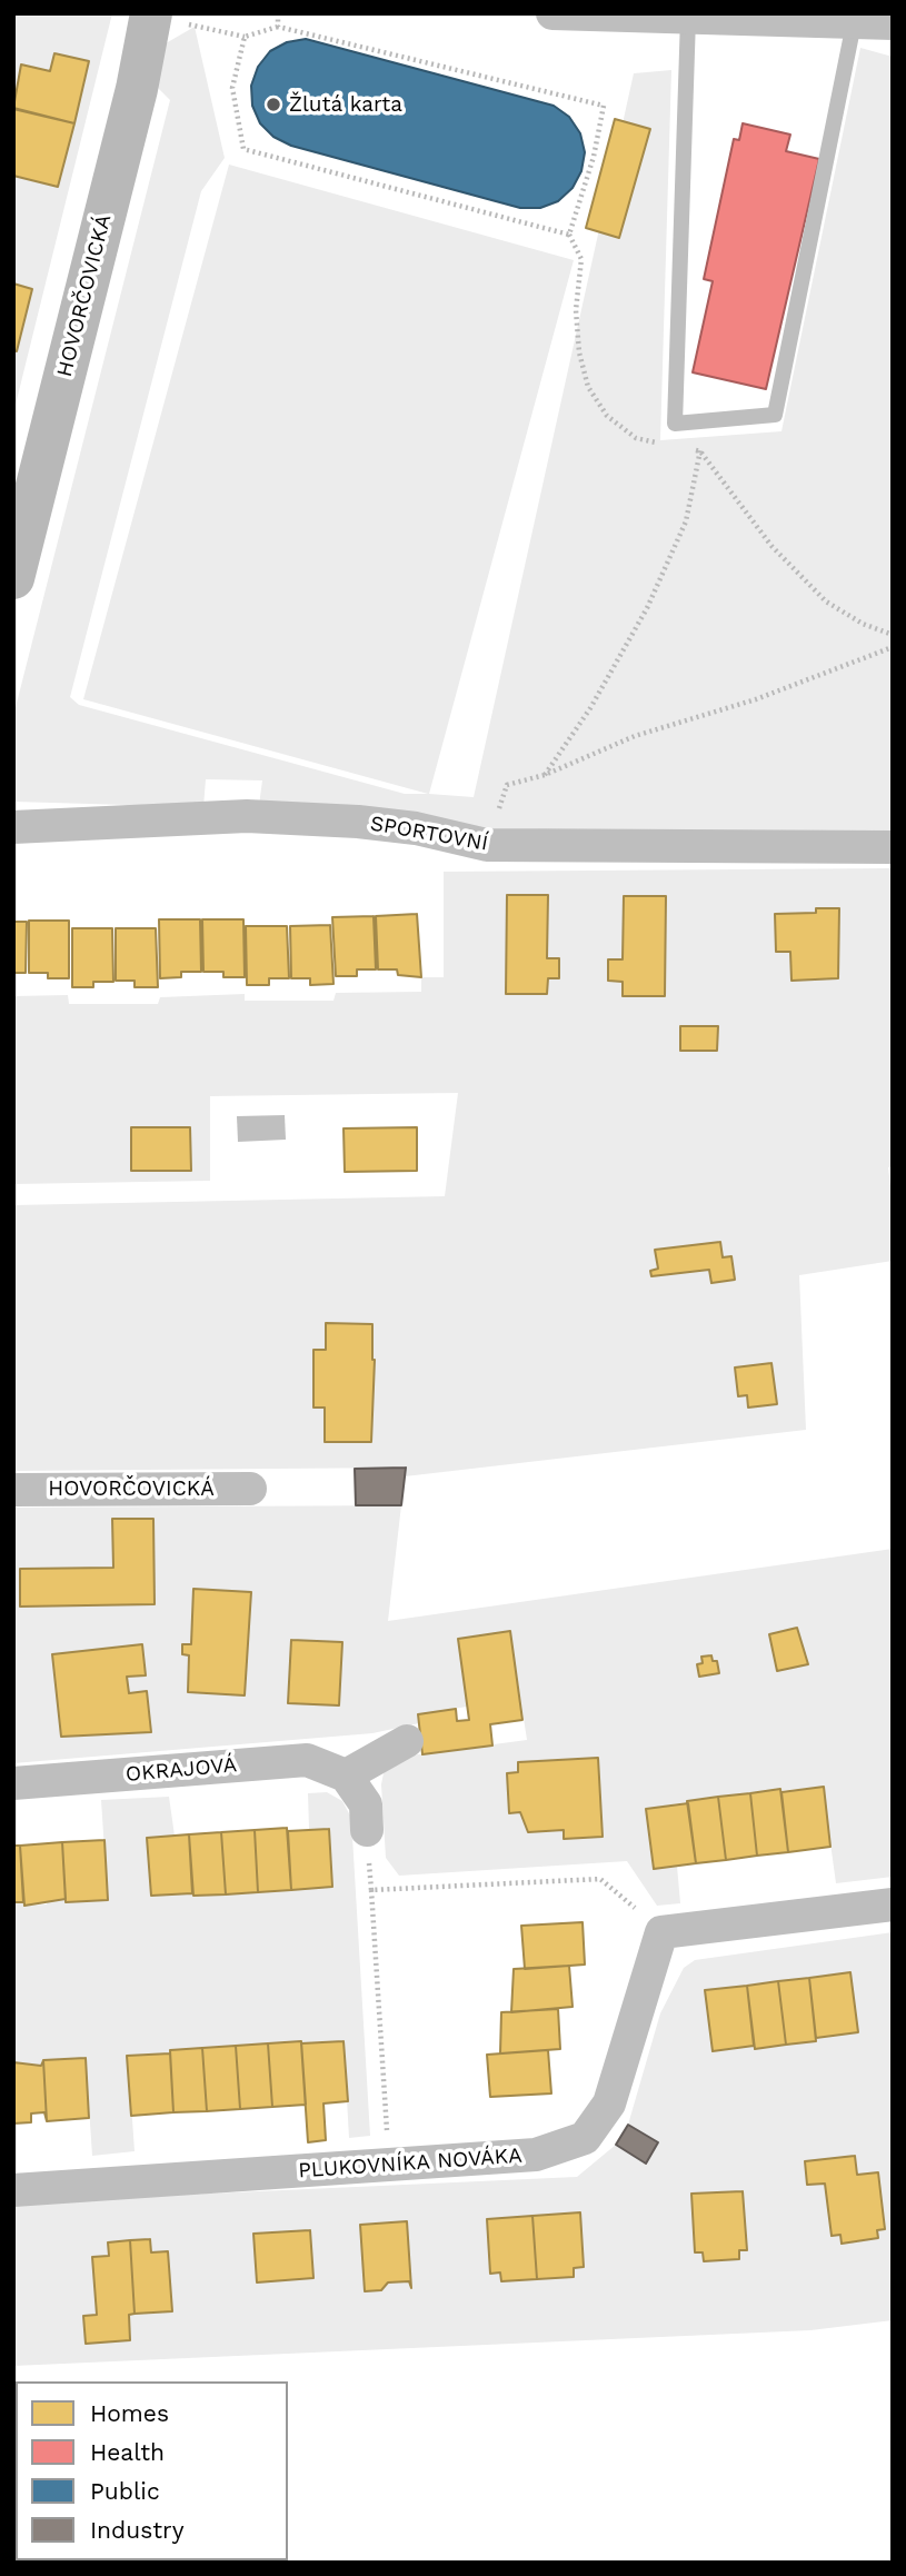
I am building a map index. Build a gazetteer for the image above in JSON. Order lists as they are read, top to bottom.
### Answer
{
  "streets": {
    "street": [
      "HOVORČOVICKÁ",
      "SPORTOVNÍ",
      "OKRAJOVÁ",
      "PLUKOVNÍKA NOVÁKA"
    ]
  },
  "places": ["Žlutá karta"],
  "legend": [
    "Homes",
    "Health",
    "Public",
    "Industry"
  ]
}
